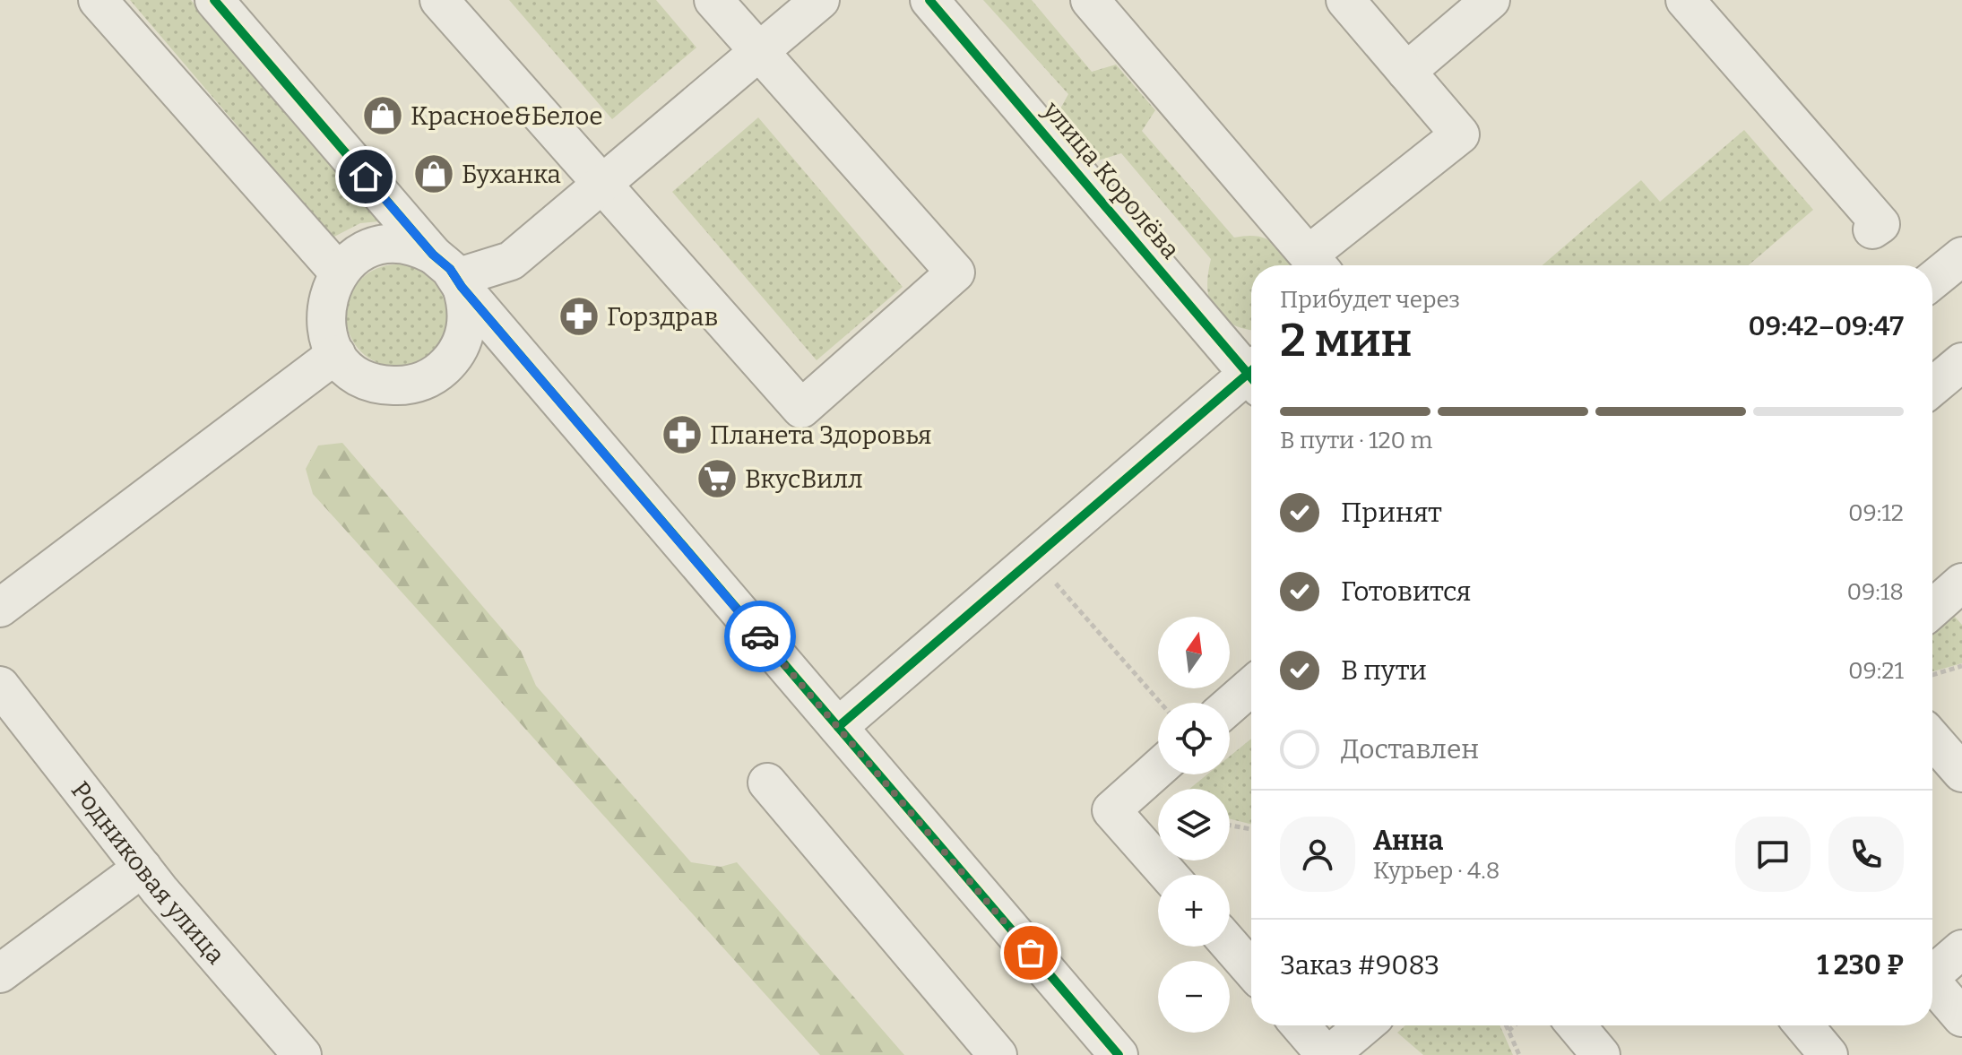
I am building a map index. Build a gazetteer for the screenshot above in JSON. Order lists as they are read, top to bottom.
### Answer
{
  "streets": {
    "street": ["улица Королёва", "Родниковая улица"]
  },
  "places": {
    "shop": ["Красное&Белое", "Буханка"],
    "pharmacy": ["Горздрав", "Планета Здоровья"],
    "supermarket": ["ВкусВилл"]
  },
  "north": "top",
  "page": {
    "heading": ["2 мин", "Прибудет через", "09:42–09:47"],
    "panel": [
      "Анна",
      "Курьер · 4.8",
      "Заказ #9083",
      "1 230 ₽"
    ],
    "bar": "В пути · 120 m",
    "list": [
      ["Принят", "09:12"],
      ["Готовится", "09:18"],
      ["В пути", "09:21"],
      "Доставлен"
    ],
    "map_buttons": ["+", "−"]
  }
}
